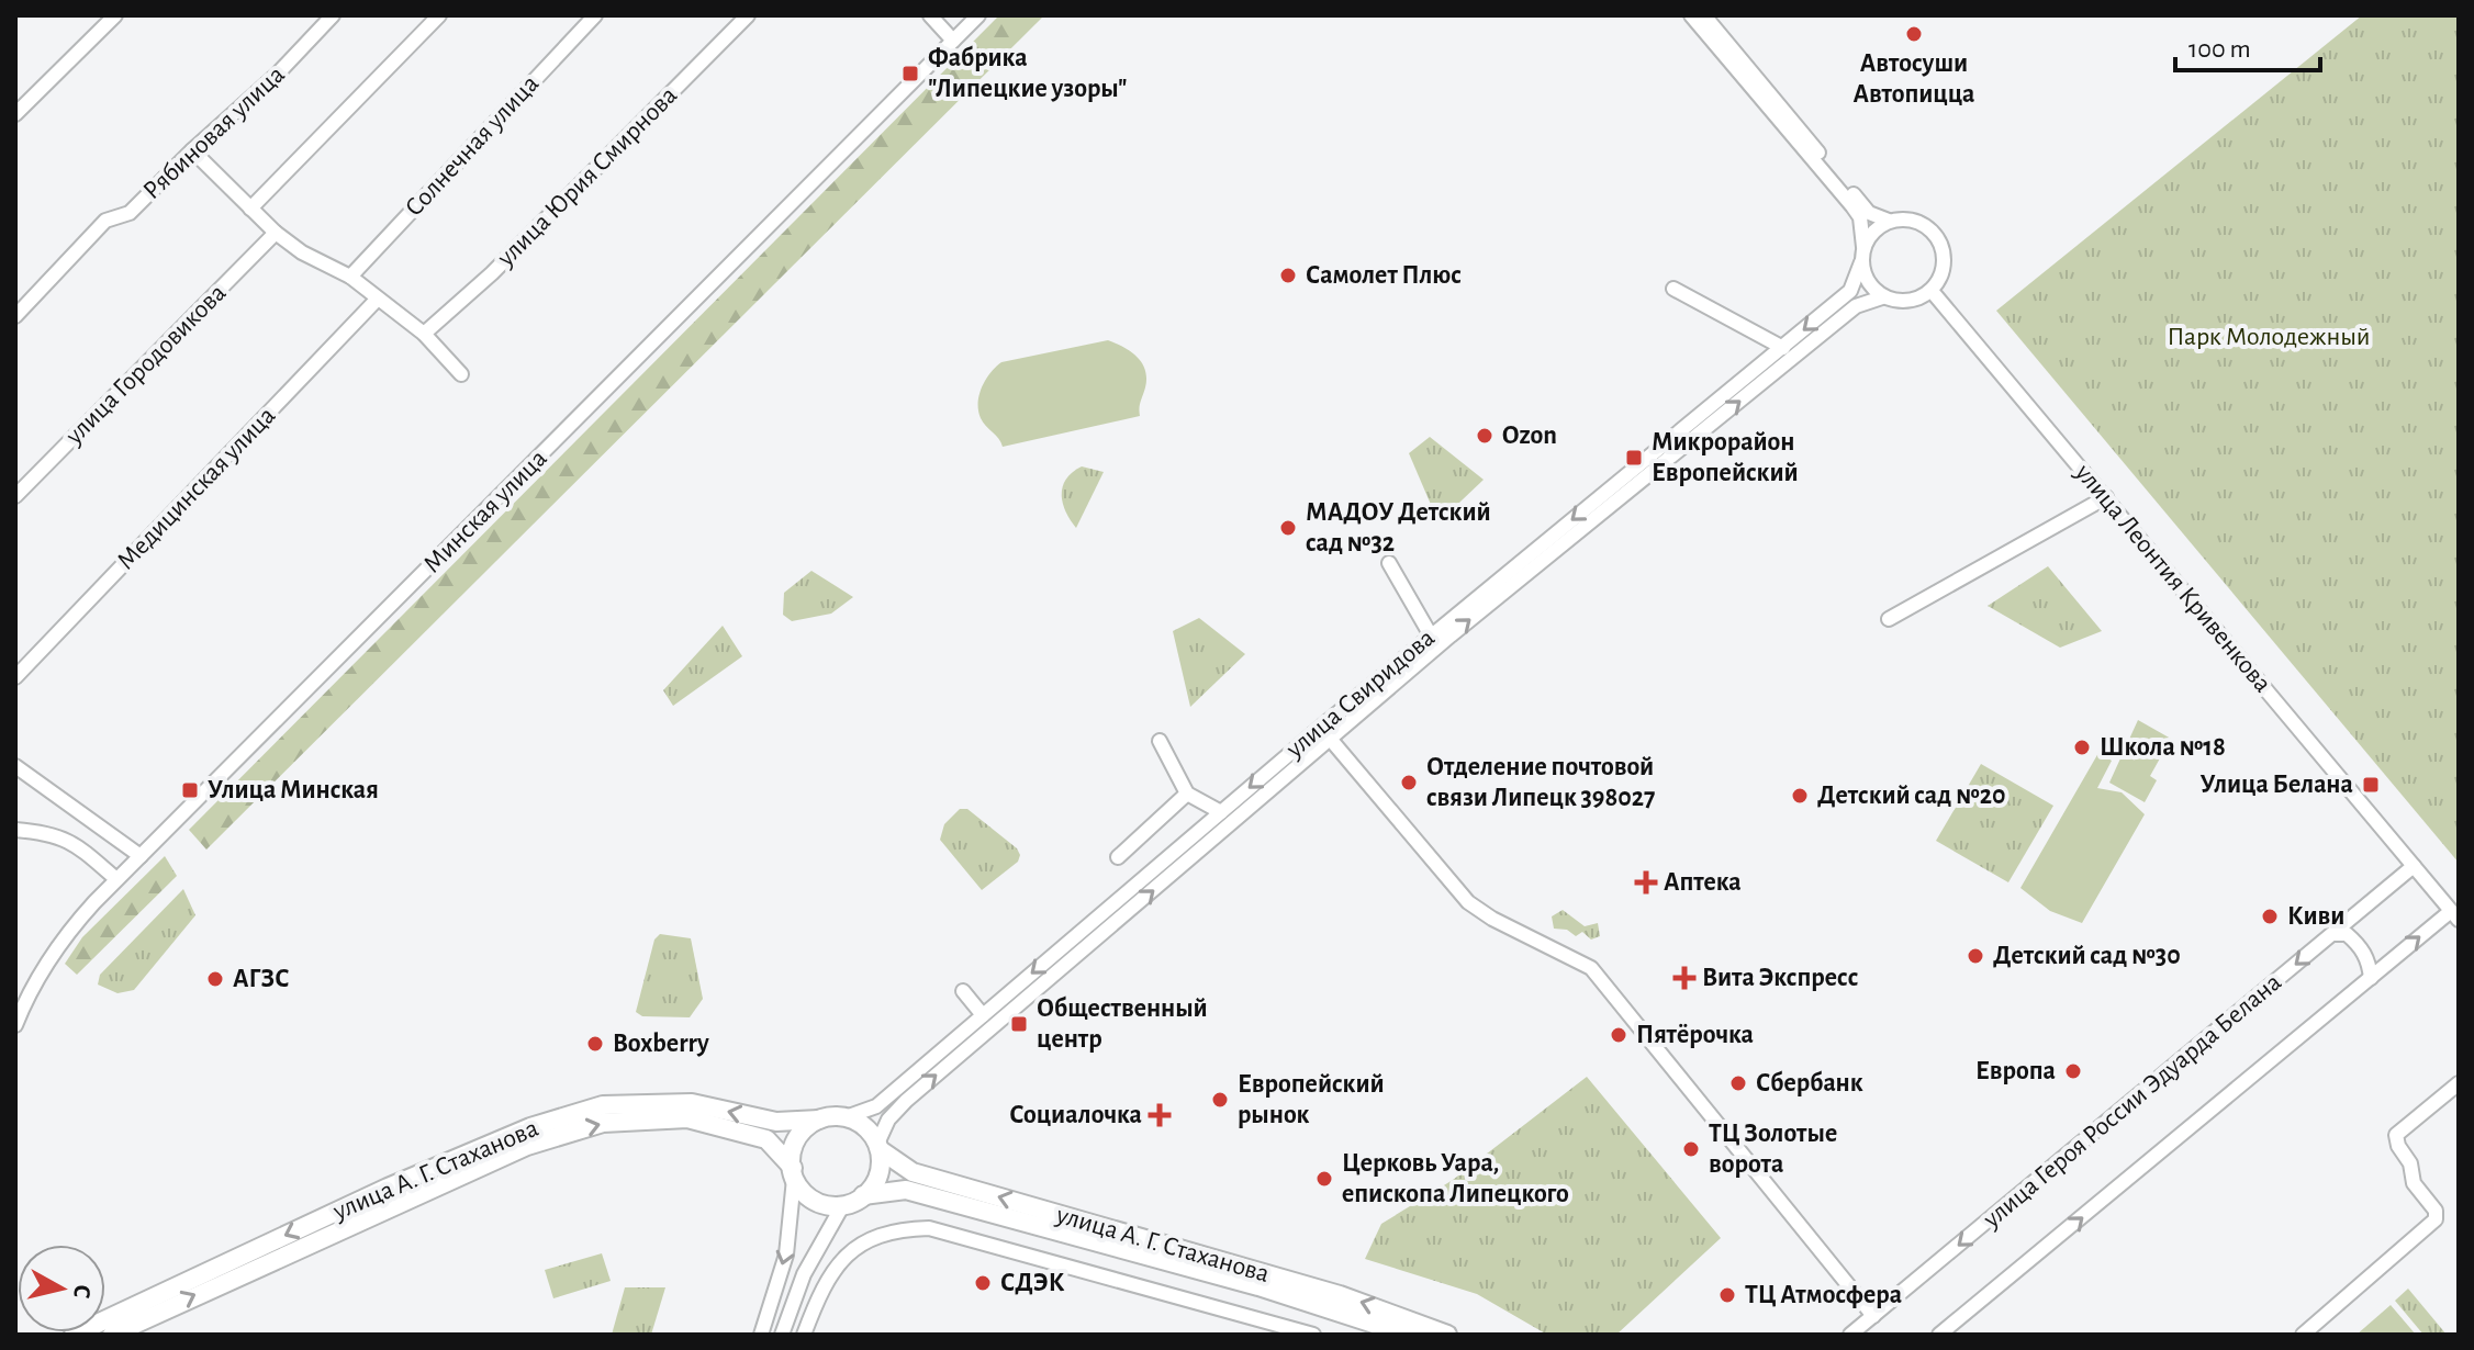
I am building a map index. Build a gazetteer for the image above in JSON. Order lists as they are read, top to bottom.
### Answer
{
  "streets": {
    "main road": ["улица А. Г. Стаханова"],
    "street": [
      "Рябиновая улица",
      "Солнечная улица",
      "улица Юрия Смирнова",
      "улица Городовикова",
      "Медицинская улица",
      "Минская улица",
      "улица Леонтия Кривенкова",
      "улица Свиридова",
      "улица Героя России Эдуарда Белана"
    ]
  },
  "crossings": [
    ["улица Леонтия Кривенкова", "улица Свиридова"],
    ["улица Леонтия Кривенкова", "улица Героя России Эдуарда Белана"],
    ["улица Свиридова", "улица А. Г. Стаханова"]
  ],
  "parks": ["Парк Молодежный"],
  "places": {
    "other": [
      "Автосуши Автопицца",
      "Самолет Плюс",
      "Ozon",
      "МАДОУ Детский сад №32",
      "Школа №18",
      "Отделение почтовой связи Липецк 398027",
      "Детский сад №20",
      "Киви",
      "Детский сад №30",
      "АГЗС",
      "Пятёрочка",
      "Boxberry",
      "Европа",
      "Сбербанк",
      "Европейский рынок",
      "ТЦ Золотые ворота",
      "Церковь Уара, епископа Липецкого",
      "СДЭК",
      "ТЦ Атмосфера"
    ],
    "transit": [
      "Фабрика \"Липецкие узоры\"",
      "Микрорайон Европейский",
      "Улица Белана",
      "Улица Минская",
      "Общественный центр"
    ],
    "health": ["Аптека", "Вита Экспресс", "Социалочка"]
  },
  "scale_bar": "100 m",
  "north": "right"
}
